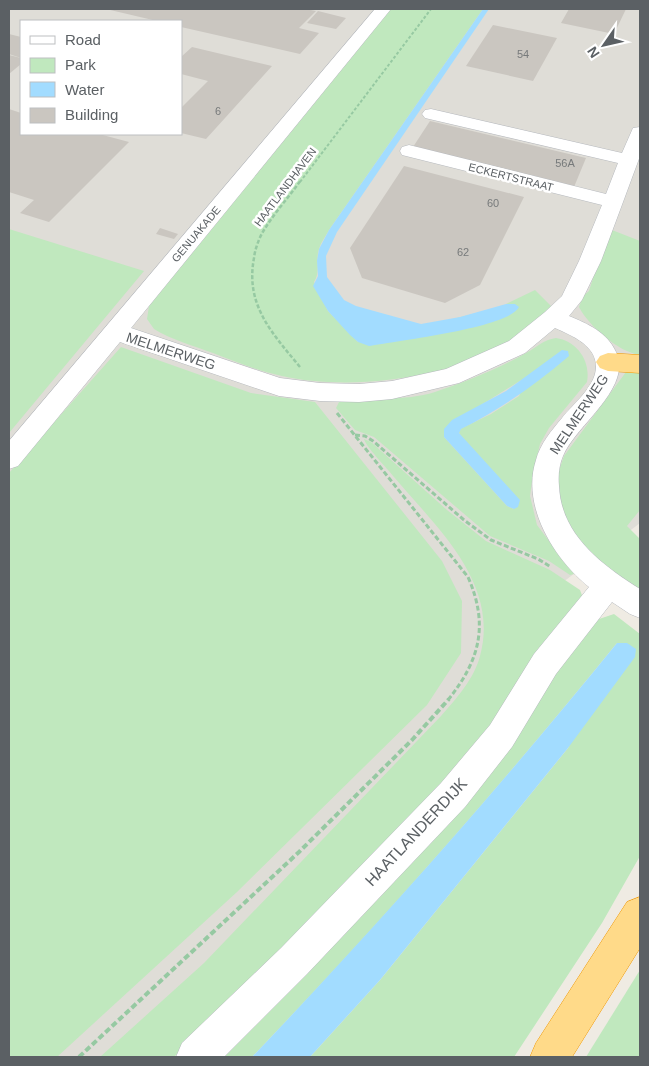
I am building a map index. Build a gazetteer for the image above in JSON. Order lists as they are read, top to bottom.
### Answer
{
  "streets": {
    "street": [
      "ECKERTSTRAAT",
      "GENUAKADE",
      "MELMERWEG",
      "HAATLANDERDIJK"
    ],
    "path": ["HAATLANDHAVEN"]
  },
  "crossings": [
    ["HAATLANDHAVEN", "MELMERWEG"],
    ["GENUAKADE", "MELMERWEG"],
    ["MELMERWEG", "HAATLANDERDIJK"]
  ],
  "house_numbers": [
    "54",
    "6",
    "56A",
    "60",
    "62"
  ],
  "legend": [
    "Road",
    "Park",
    "Water",
    "Building"
  ],
  "north": "bottom left"
}
